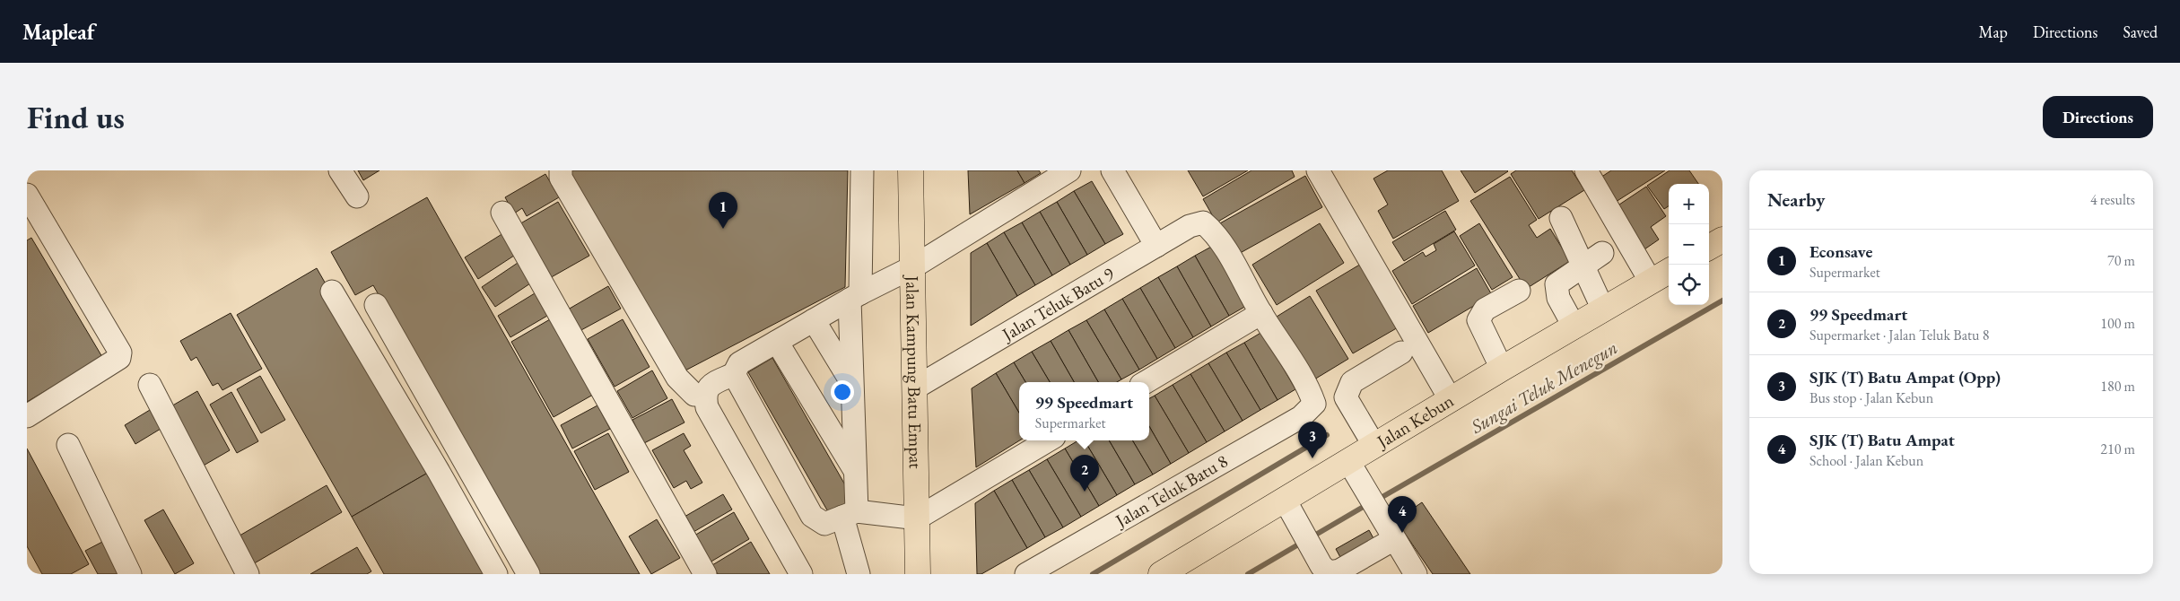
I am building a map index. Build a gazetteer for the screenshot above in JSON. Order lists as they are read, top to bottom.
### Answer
{
  "streets": {
    "main road": ["Jalan Kampung Batu Empat", "Jalan Kebun"],
    "street": ["Jalan Teluk Batu 9", "Jalan Teluk Batu 8"]
  },
  "crossings": [
    ["Jalan Teluk Batu 9", "Jalan Kampung Batu Empat"],
    ["Jalan Teluk Batu 9", "Jalan Teluk Batu 8"]
  ],
  "water": ["Sungai Teluk Menegun"],
  "page": {
    "header": "Mapleaf",
    "nav": ["Map", "Directions", "Saved"],
    "buttons": "Directions",
    "title": "Find us",
    "heading": ["Nearby", "4 results"],
    "map_buttons": ["+", "−"],
    "pins": [
      "1",
      "3",
      "2",
      "4"
    ],
    "list": [
      {
        "mark": "1",
        "name": "Econsave",
        "note": "Supermarket",
        "value": "70 m"
      },
      {
        "mark": "2",
        "name": "99 Speedmart",
        "note": "Supermarket · Jalan Teluk Batu 8",
        "value": "100 m"
      },
      {
        "mark": "3",
        "name": "SJK (T) Batu Ampat (Opp)",
        "note": "Bus stop · Jalan Kebun",
        "value": "180 m"
      },
      {
        "mark": "4",
        "name": "SJK (T) Batu Ampat",
        "note": "School · Jalan Kebun",
        "value": "210 m"
      }
    ],
    "popup": ["99 Speedmart", "Supermarket"]
  }
}
